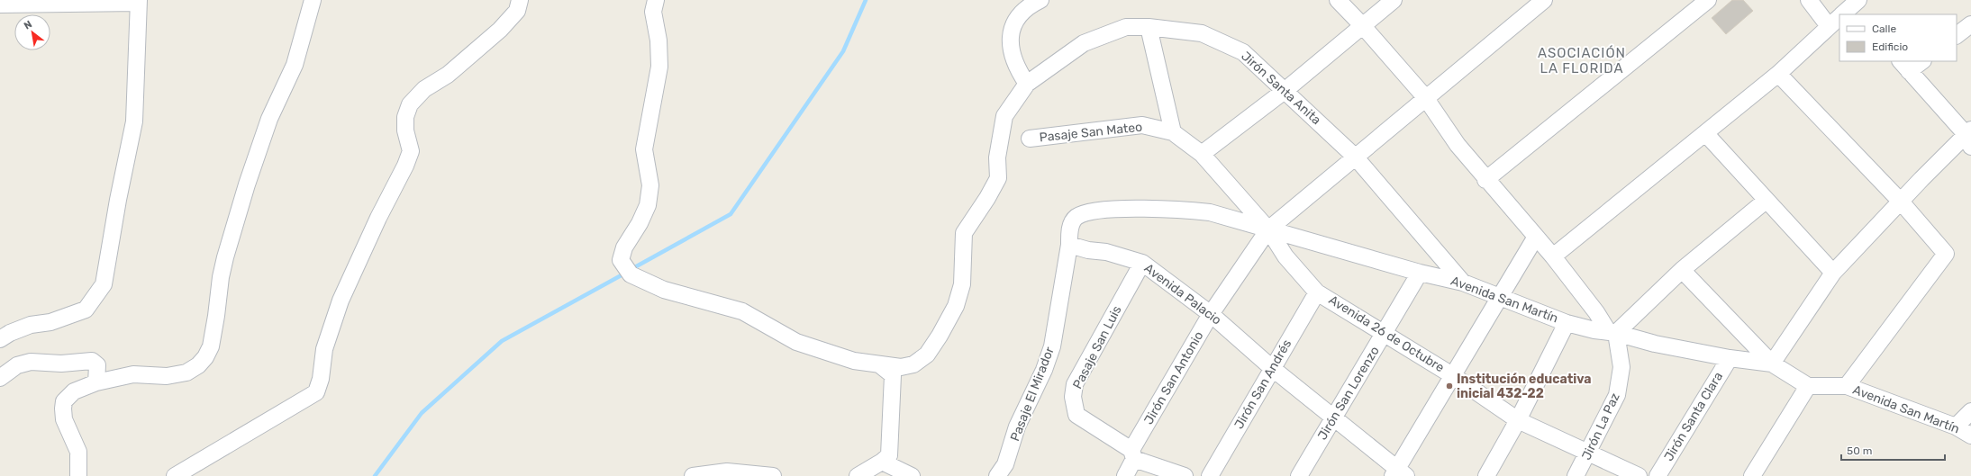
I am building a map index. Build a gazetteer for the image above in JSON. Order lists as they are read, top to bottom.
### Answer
{
  "streets": {
    "street": [
      "Jirón Santa Anita",
      "Pasaje San Mateo",
      "Avenida Palacio",
      "Avenida San Martín",
      "Avenida 26 de Octubre",
      "Pasaje San Luis",
      "Jirón San Antonio",
      "Jirón San Andrés",
      "Jirón San Lorenzo",
      "Pasaje El Mirador",
      "Jirón Santa Clara",
      "Jirón La Paz"
    ]
  },
  "crossings": [
    ["Jirón Santa Anita", "Avenida San Martín"],
    ["Jirón Santa Anita", "Jirón San Antonio"],
    ["Avenida Palacio", "Pasaje San Luis"],
    ["Avenida Palacio", "Jirón San Antonio"],
    ["Avenida Palacio", "Jirón San Andrés"],
    ["Avenida Palacio", "Jirón San Lorenzo"],
    ["Avenida Palacio", "Pasaje El Mirador"],
    ["Avenida San Martín", "Avenida 26 de Octubre"],
    ["Avenida San Martín", "Jirón San Antonio"],
    ["Avenida San Martín", "Jirón San Lorenzo"],
    ["Avenida San Martín", "Jirón Santa Clara"],
    ["Avenida San Martín", "Jirón La Paz"],
    ["Avenida 26 de Octubre", "Jirón San Antonio"],
    ["Avenida 26 de Octubre", "Jirón San Andrés"],
    ["Avenida 26 de Octubre", "Jirón San Lorenzo"],
    ["Avenida 26 de Octubre", "Jirón La Paz"],
    ["Pasaje San Luis", "Jirón San Antonio"]
  ],
  "districts": ["ASOCIACIÓN LA FLORIDA"],
  "places": ["Institución educativa inicial 432-22"],
  "legend": ["Calle", "Edificio"],
  "scale_bar": "50 m",
  "north": "top left"
}
